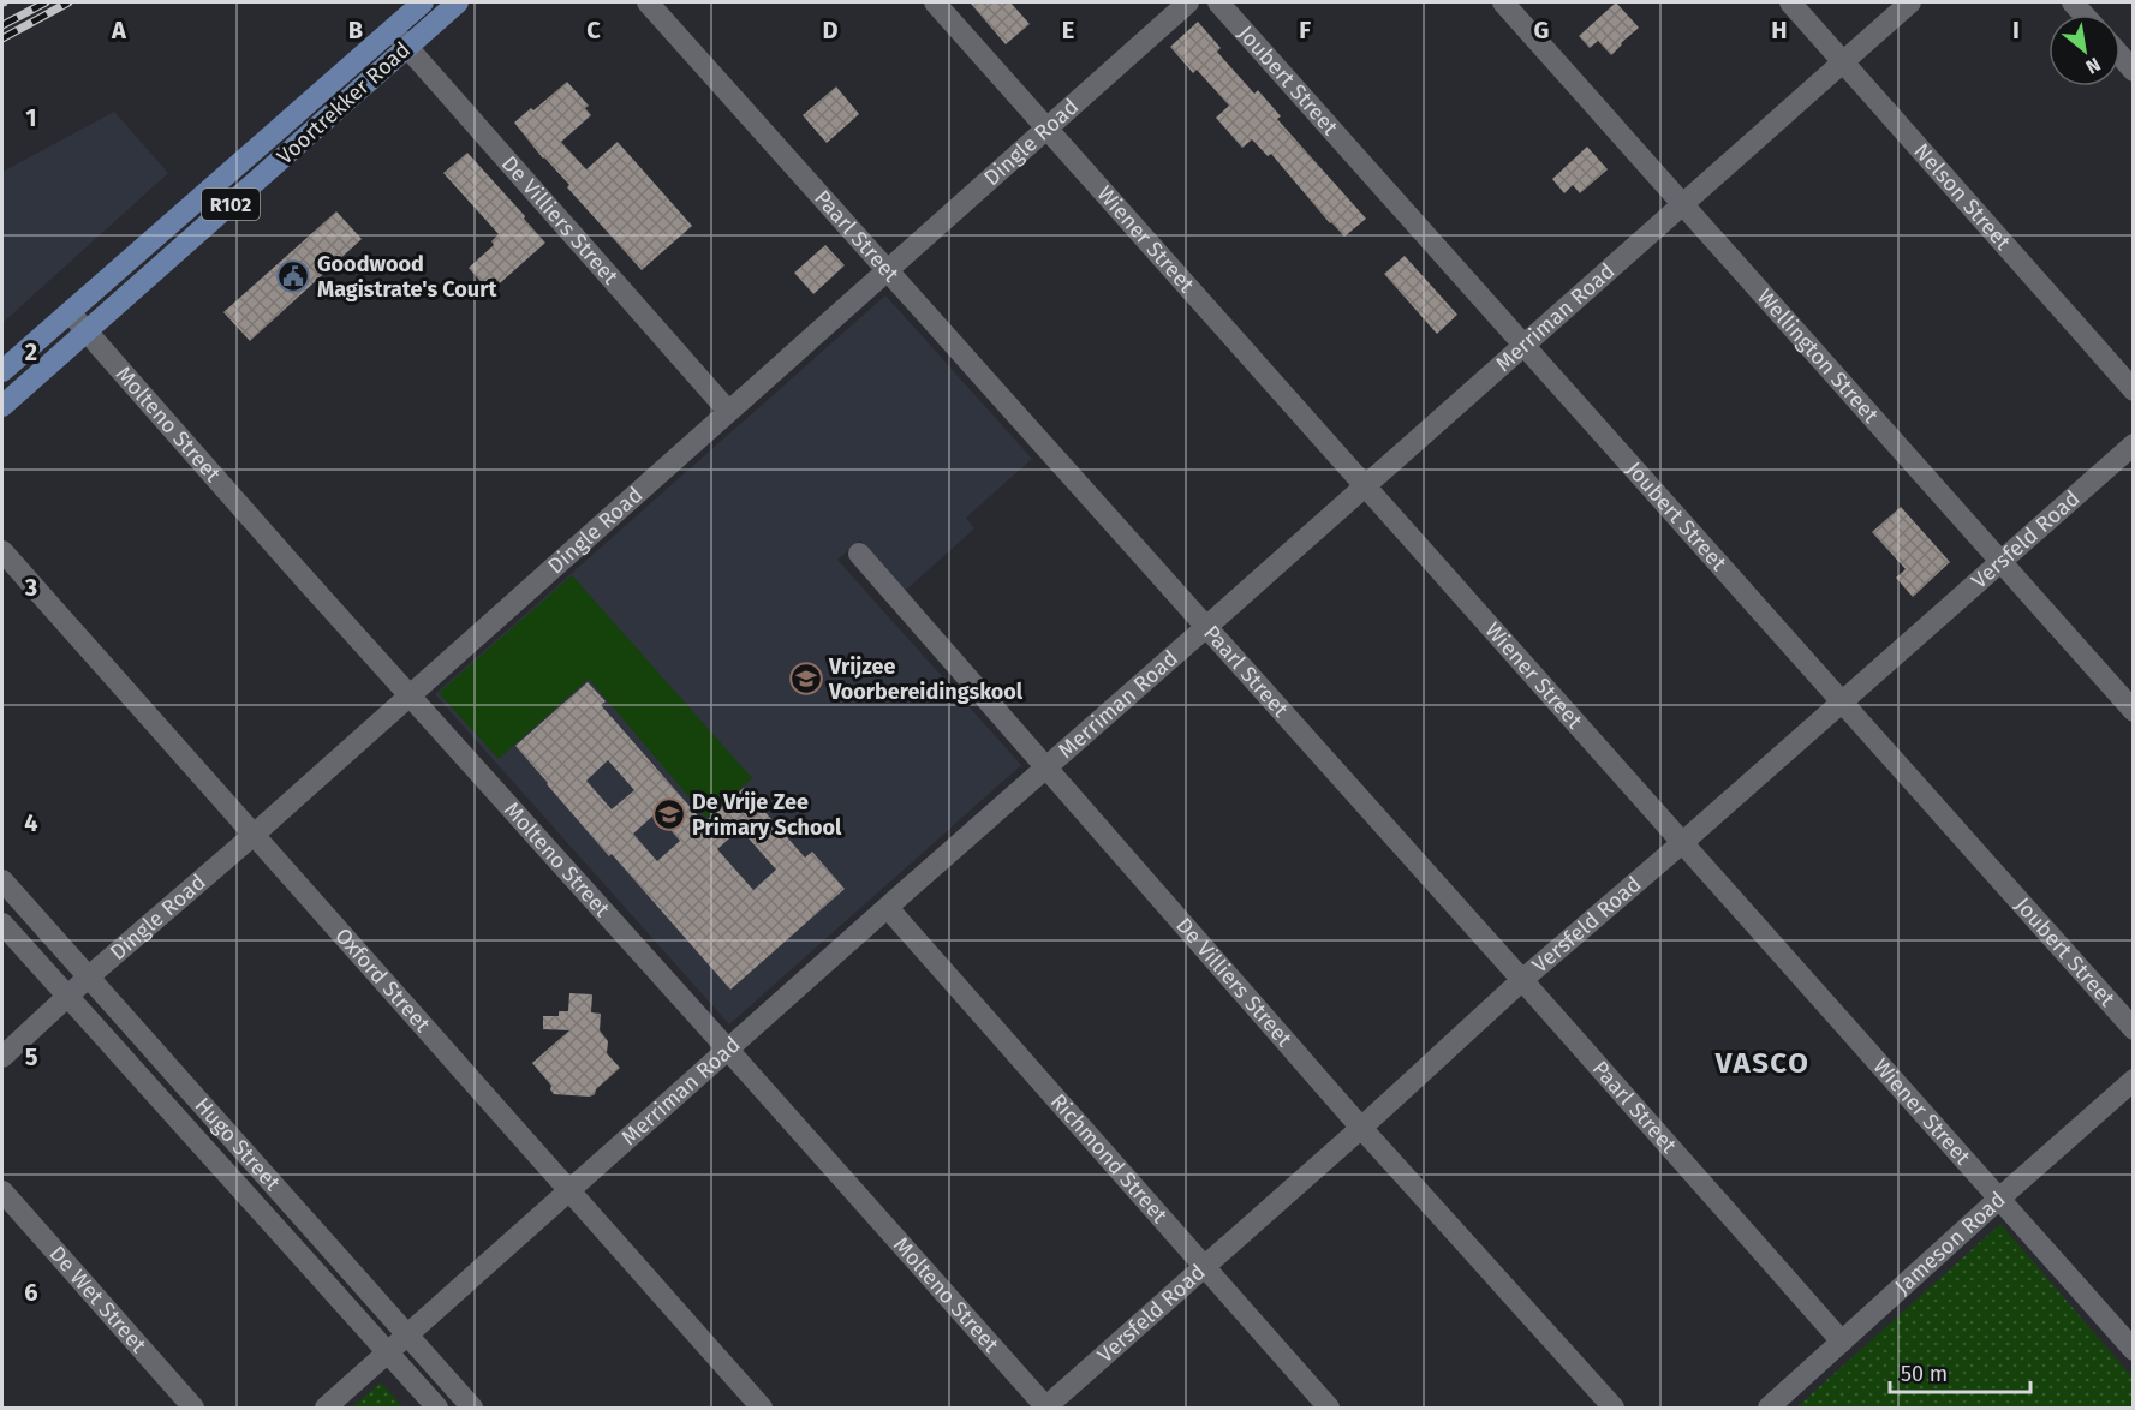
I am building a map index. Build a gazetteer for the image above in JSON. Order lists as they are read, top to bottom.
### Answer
{
  "streets": {
    "main road": ["Voortrekker Road", "R102"],
    "street": [
      "Joubert Street",
      "Dingle Road",
      "Nelson Street",
      "De Villiers Street",
      "Paarl Street",
      "Wiener Street",
      "Merriman Road",
      "Wellington Street",
      "Molteno Street",
      "Versfeld Road",
      "Oxford Street",
      "Hugo Street",
      "Richmond Street",
      "Jameson Road",
      "De Wet Street"
    ]
  },
  "crossings": [
    ["Joubert Street", "Merriman Road"],
    ["Joubert Street", "Versfeld Road"],
    ["Voortrekker Road", "De Villiers Street"],
    ["Voortrekker Road", "Molteno Street"],
    ["Dingle Road", "De Villiers Street"],
    ["Dingle Road", "Paarl Street"],
    ["Dingle Road", "Wiener Street"],
    ["Dingle Road", "Molteno Street"],
    ["Dingle Road", "Oxford Street"],
    ["Dingle Road", "Hugo Street"],
    ["Nelson Street", "Merriman Road"],
    ["De Villiers Street", "Merriman Road"],
    ["De Villiers Street", "Versfeld Road"],
    ["Paarl Street", "Merriman Road"],
    ["Paarl Street", "Versfeld Road"],
    ["Paarl Street", "Jameson Road"],
    ["Wiener Street", "Merriman Road"],
    ["Wiener Street", "Versfeld Road"],
    ["Wiener Street", "Jameson Road"],
    ["Merriman Road", "Wellington Street"],
    ["Merriman Road", "Molteno Street"],
    ["Merriman Road", "Oxford Street"],
    ["Merriman Road", "Hugo Street"],
    ["Merriman Road", "Richmond Street"],
    ["Wellington Street", "Versfeld Road"],
    ["Molteno Street", "Versfeld Road"],
    ["Versfeld Road", "Richmond Street"]
  ],
  "districts": ["VASCO"],
  "places": {
    "public building": ["Goodwood Magistrate's Court"],
    "school or university": ["Vrijzee Voorbereidingskool", "De Vrije Zee Primary School"]
  },
  "scale_bar": "50 m",
  "north": "bottom right",
  "grid": {
    "columns": [
      "A",
      "B",
      "C",
      "D",
      "E",
      "F",
      "G",
      "H",
      "I"
    ],
    "rows": [
      "1",
      "2",
      "3",
      "4",
      "5",
      "6"
    ]
  }
}
